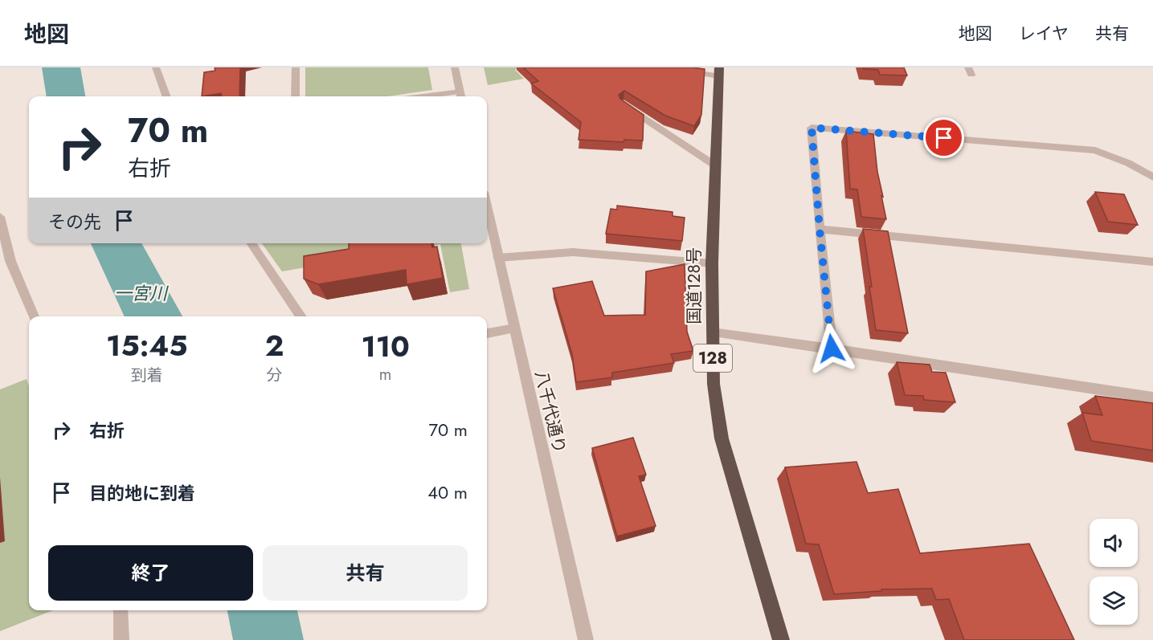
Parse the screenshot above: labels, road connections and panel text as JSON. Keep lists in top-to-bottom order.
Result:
{
  "streets": {
    "highway": ["国道128号", "128"],
    "street": ["八千代通り"]
  },
  "water": ["一宮川"],
  "page": {
    "header": "地図",
    "nav": ["地図", "レイヤ", "共有"],
    "turn": ["70 m", "右折"],
    "then": "その先",
    "eta": [
      "15:45",
      "到着",
      "2",
      "分",
      "110",
      "m"
    ],
    "list": [
      {
        "name": "右折",
        "value": "70 m"
      },
      {
        "name": "目的地に到着",
        "value": "40 m"
      }
    ],
    "buttons": ["終了", "共有"]
  }
}
